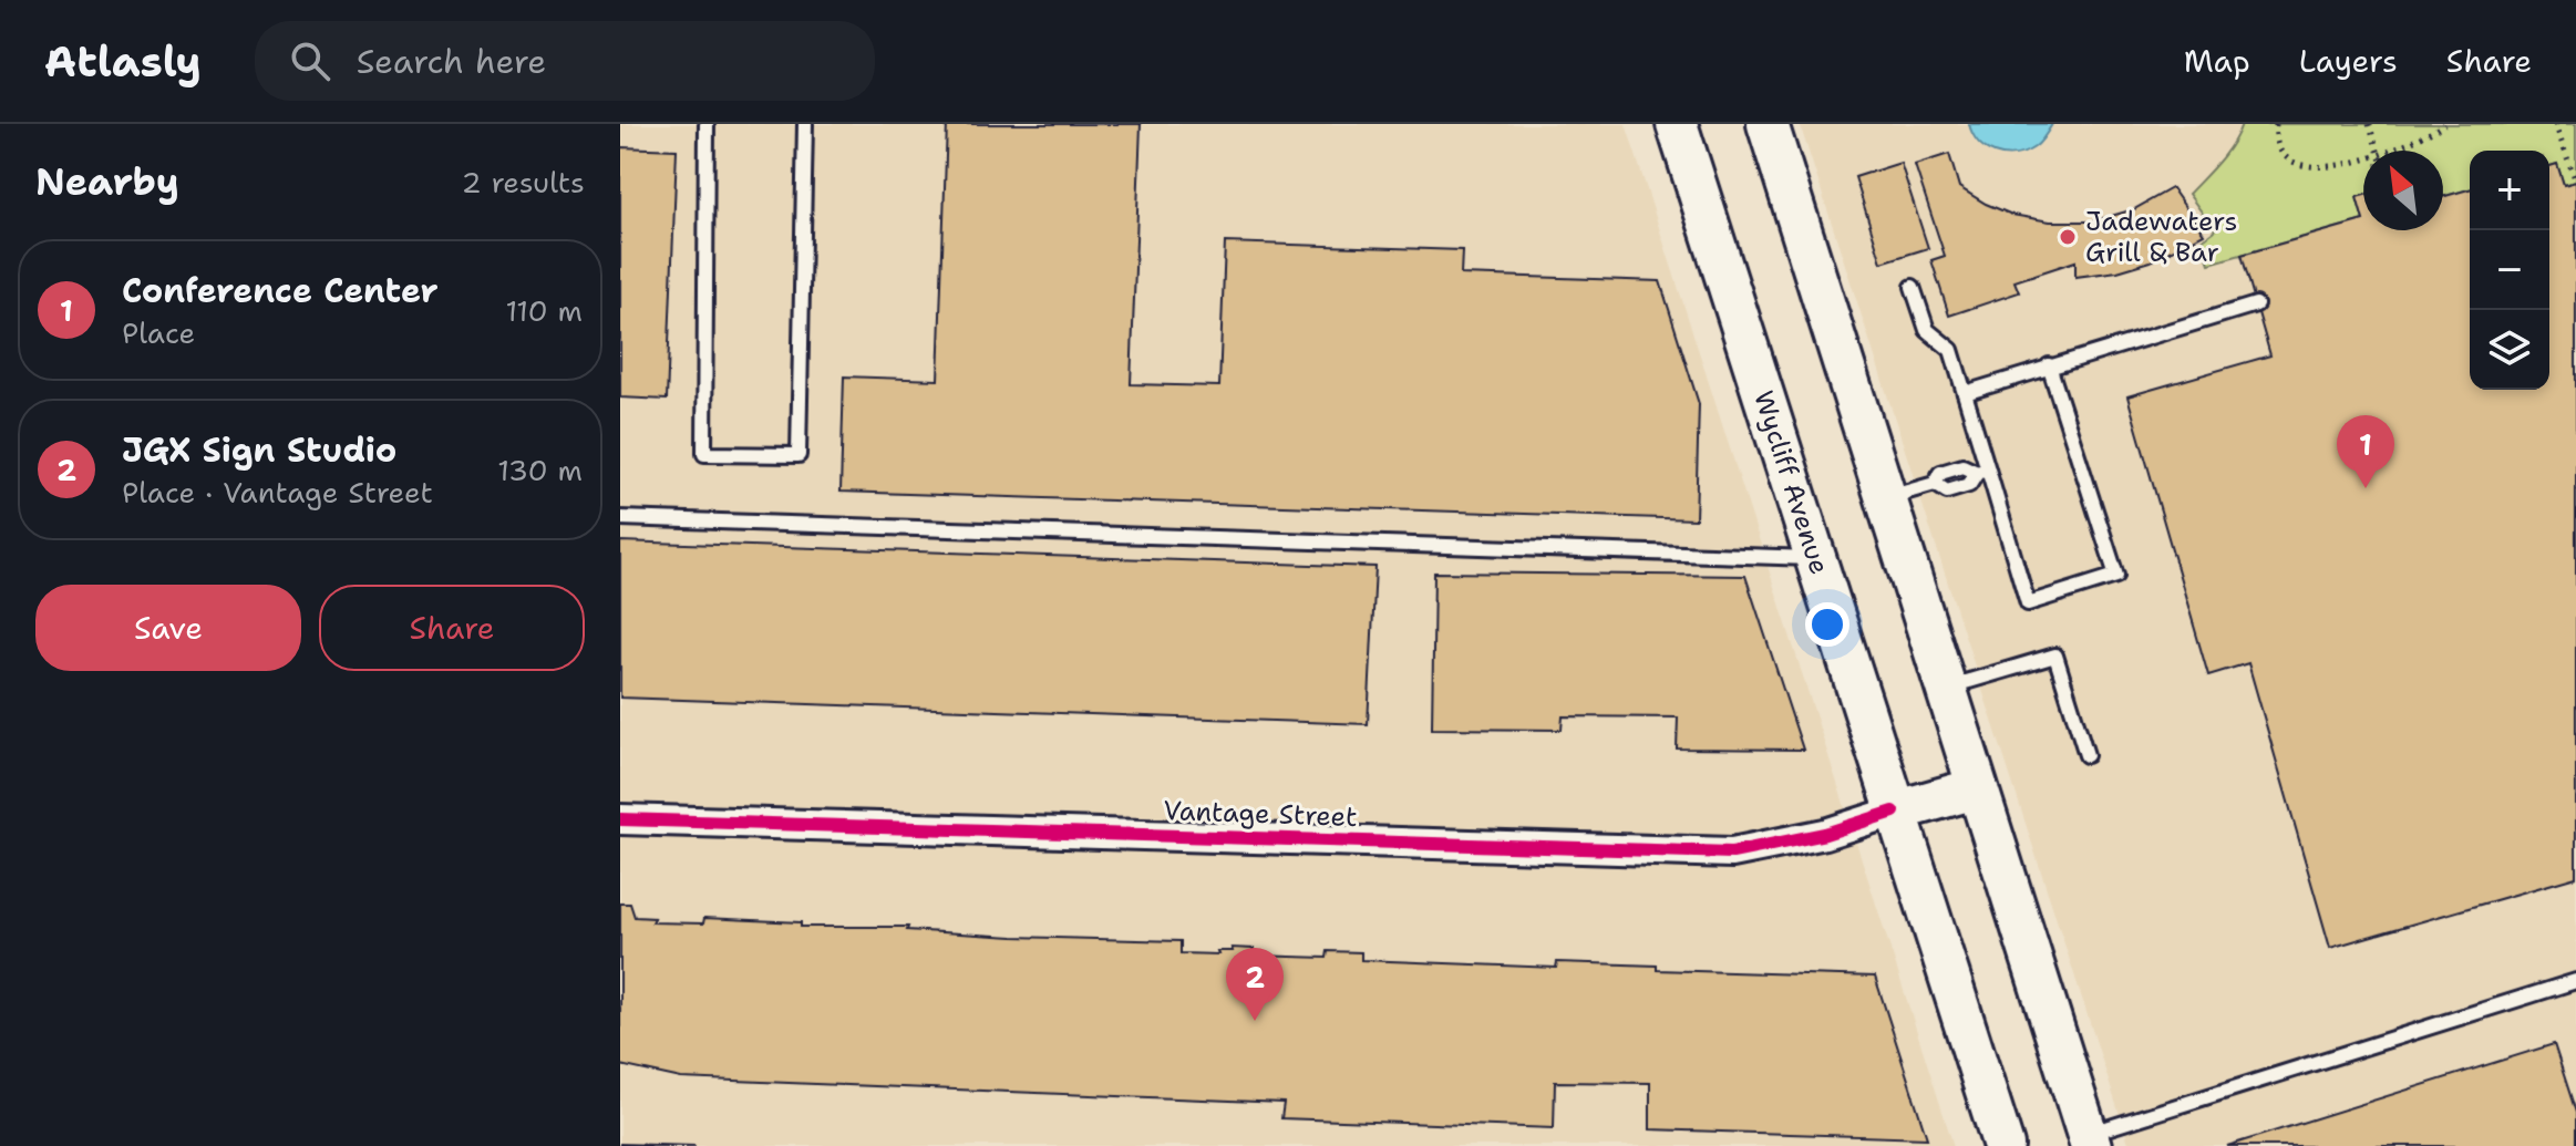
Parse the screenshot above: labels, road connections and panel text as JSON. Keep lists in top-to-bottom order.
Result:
{
  "streets": {
    "main road": ["Wycliff Avenue"],
    "street": ["Vantage Street"]
  },
  "crossings": [
    ["Wycliff Avenue", "Vantage Street"]
  ],
  "places": ["Jadewaters Grill & Bar"],
  "north": "top left",
  "page": {
    "header": "Atlasly",
    "search": "Search here",
    "nav": ["Map", "Layers", "Share"],
    "heading": ["Nearby", "2 results"],
    "map_buttons": ["+", "−"],
    "list": [
      {
        "mark": "1",
        "name": "Conference Center",
        "note": "Place",
        "value": "110 m"
      },
      {
        "mark": "2",
        "name": "JGX Sign Studio",
        "note": "Place · Vantage Street",
        "value": "130 m"
      }
    ],
    "pins": ["1", "2"],
    "buttons": ["Save", "Share"]
  }
}
